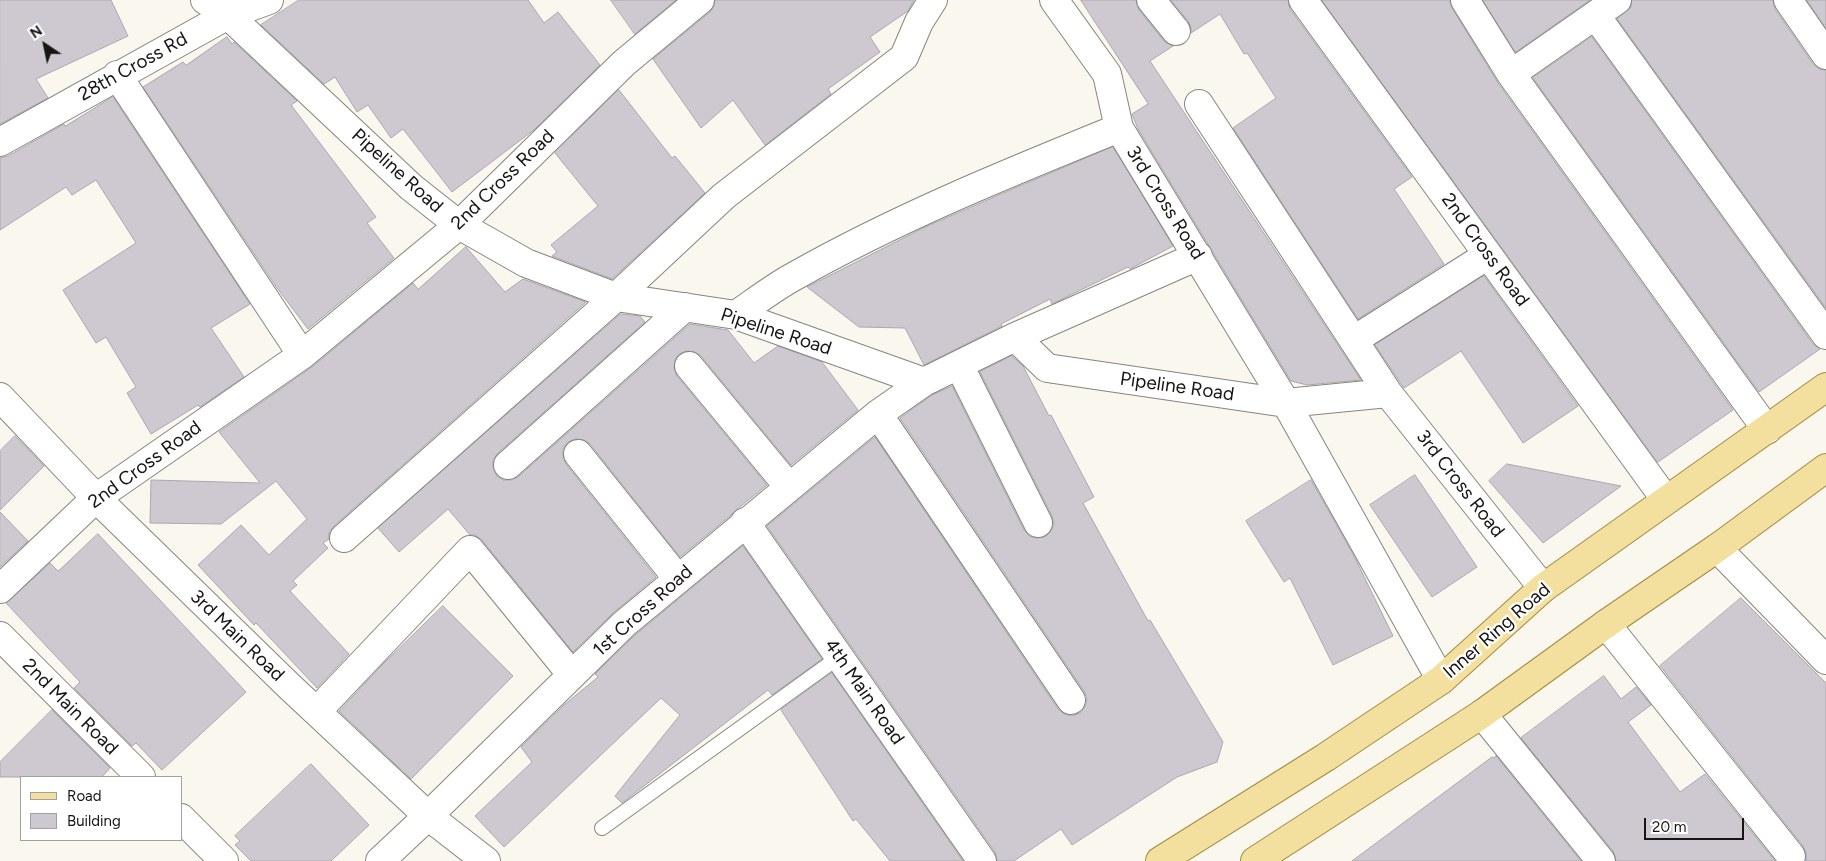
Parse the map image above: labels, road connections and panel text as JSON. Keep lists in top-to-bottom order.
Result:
{
  "streets": {
    "main road": ["Inner Ring Road"],
    "street": [
      "28th Cross Rd",
      "Pipeline Road",
      "2nd Cross Road",
      "3rd Cross Road",
      "1st Cross Road",
      "3rd Main Road",
      "4th Main Road",
      "2nd Main Road"
    ]
  },
  "crossings": [
    ["28th Cross Rd", "Pipeline Road"],
    ["Pipeline Road", "2nd Cross Road"],
    ["Pipeline Road", "3rd Cross Road"],
    ["Pipeline Road", "1st Cross Road"],
    ["2nd Cross Road", "Inner Ring Road"],
    ["2nd Cross Road", "3rd Main Road"],
    ["3rd Cross Road", "Inner Ring Road"],
    ["1st Cross Road", "3rd Main Road"],
    ["1st Cross Road", "4th Main Road"]
  ],
  "legend": ["Road", "Building"],
  "scale_bar": "20 m",
  "north": "top left"
}
